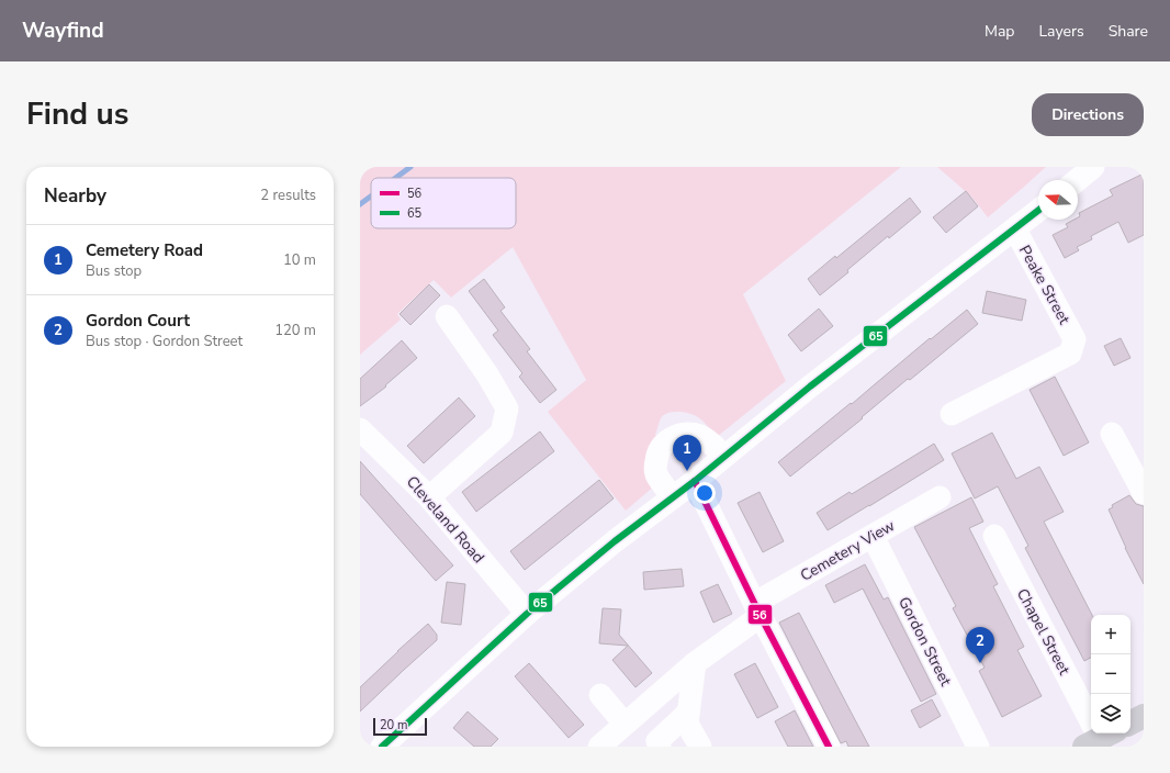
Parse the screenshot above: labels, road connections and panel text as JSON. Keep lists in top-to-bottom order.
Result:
{
  "streets": {
    "street": [
      "Peake Street",
      "Cleveland Road",
      "Cemetery View",
      "Chapel Street",
      "Gordon Street"
    ]
  },
  "crossings": [
    ["Cemetery View", "Gordon Street"]
  ],
  "lines": ["transit line 65", "transit line 56"],
  "legend": ["56", "65"],
  "scale_bar": "20 m",
  "north": "left",
  "page": {
    "header": "Wayfind",
    "nav": ["Map", "Layers", "Share"],
    "title": "Find us",
    "buttons": "Directions",
    "heading": ["Nearby", "2 results"],
    "list": [
      {
        "mark": "1",
        "name": "Cemetery Road",
        "note": "Bus stop",
        "value": "10 m"
      },
      {
        "mark": "2",
        "name": "Gordon Court",
        "note": "Bus stop · Gordon Street",
        "value": "120 m"
      }
    ],
    "pins": ["1", "2"],
    "map_buttons": ["+", "−"],
    "scale": "20 m"
  }
}
